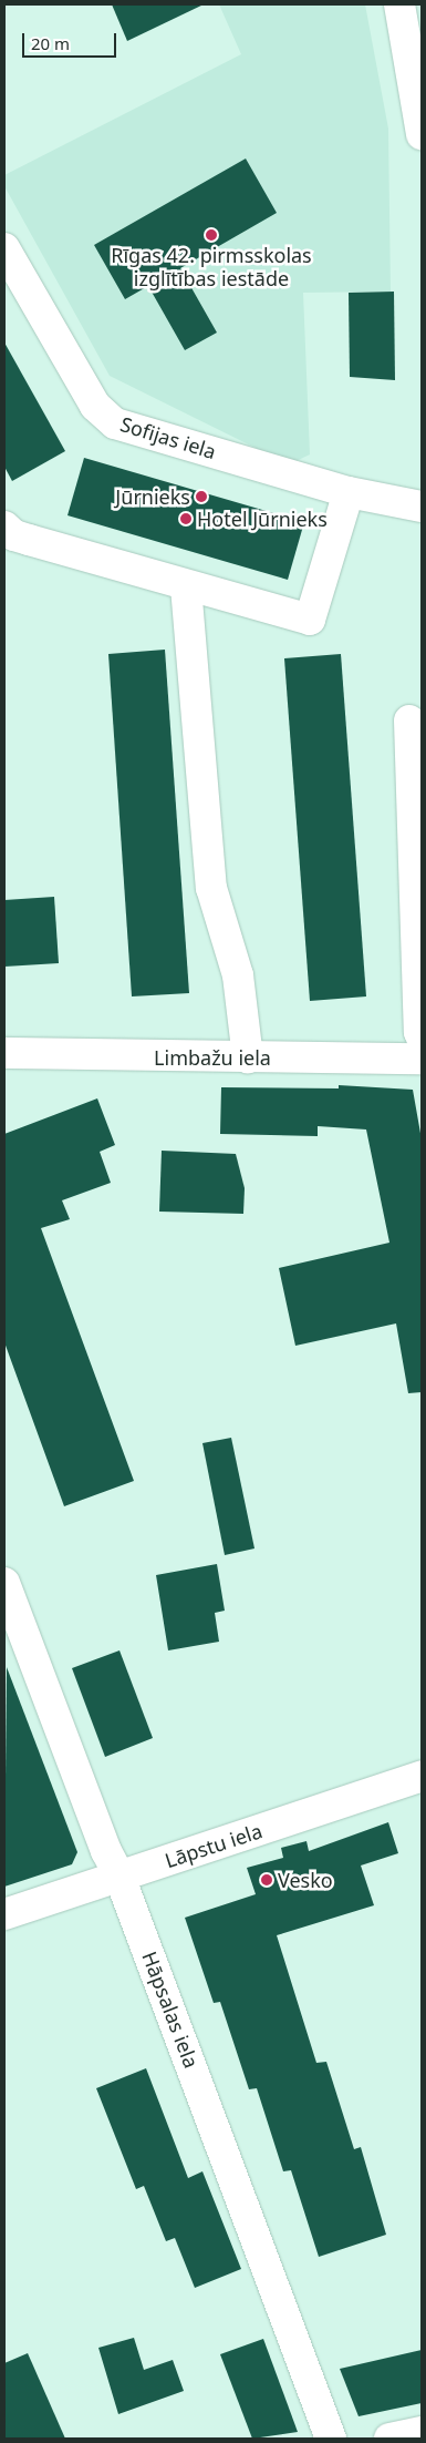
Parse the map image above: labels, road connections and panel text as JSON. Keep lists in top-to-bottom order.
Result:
{
  "streets": {
    "street": [
      "Sofijas iela",
      "Limbažu iela",
      "Lāpstu iela",
      "Hāpsalas iela"
    ]
  },
  "crossings": [
    ["Lāpstu iela", "Hāpsalas iela"]
  ],
  "places": [
    "Rīgas 42. pirmsskolas izglītības iestāde",
    "Jūrnieks",
    "Hotel Jūrnieks",
    "Vesko"
  ],
  "scale_bar": "20 m"
}
